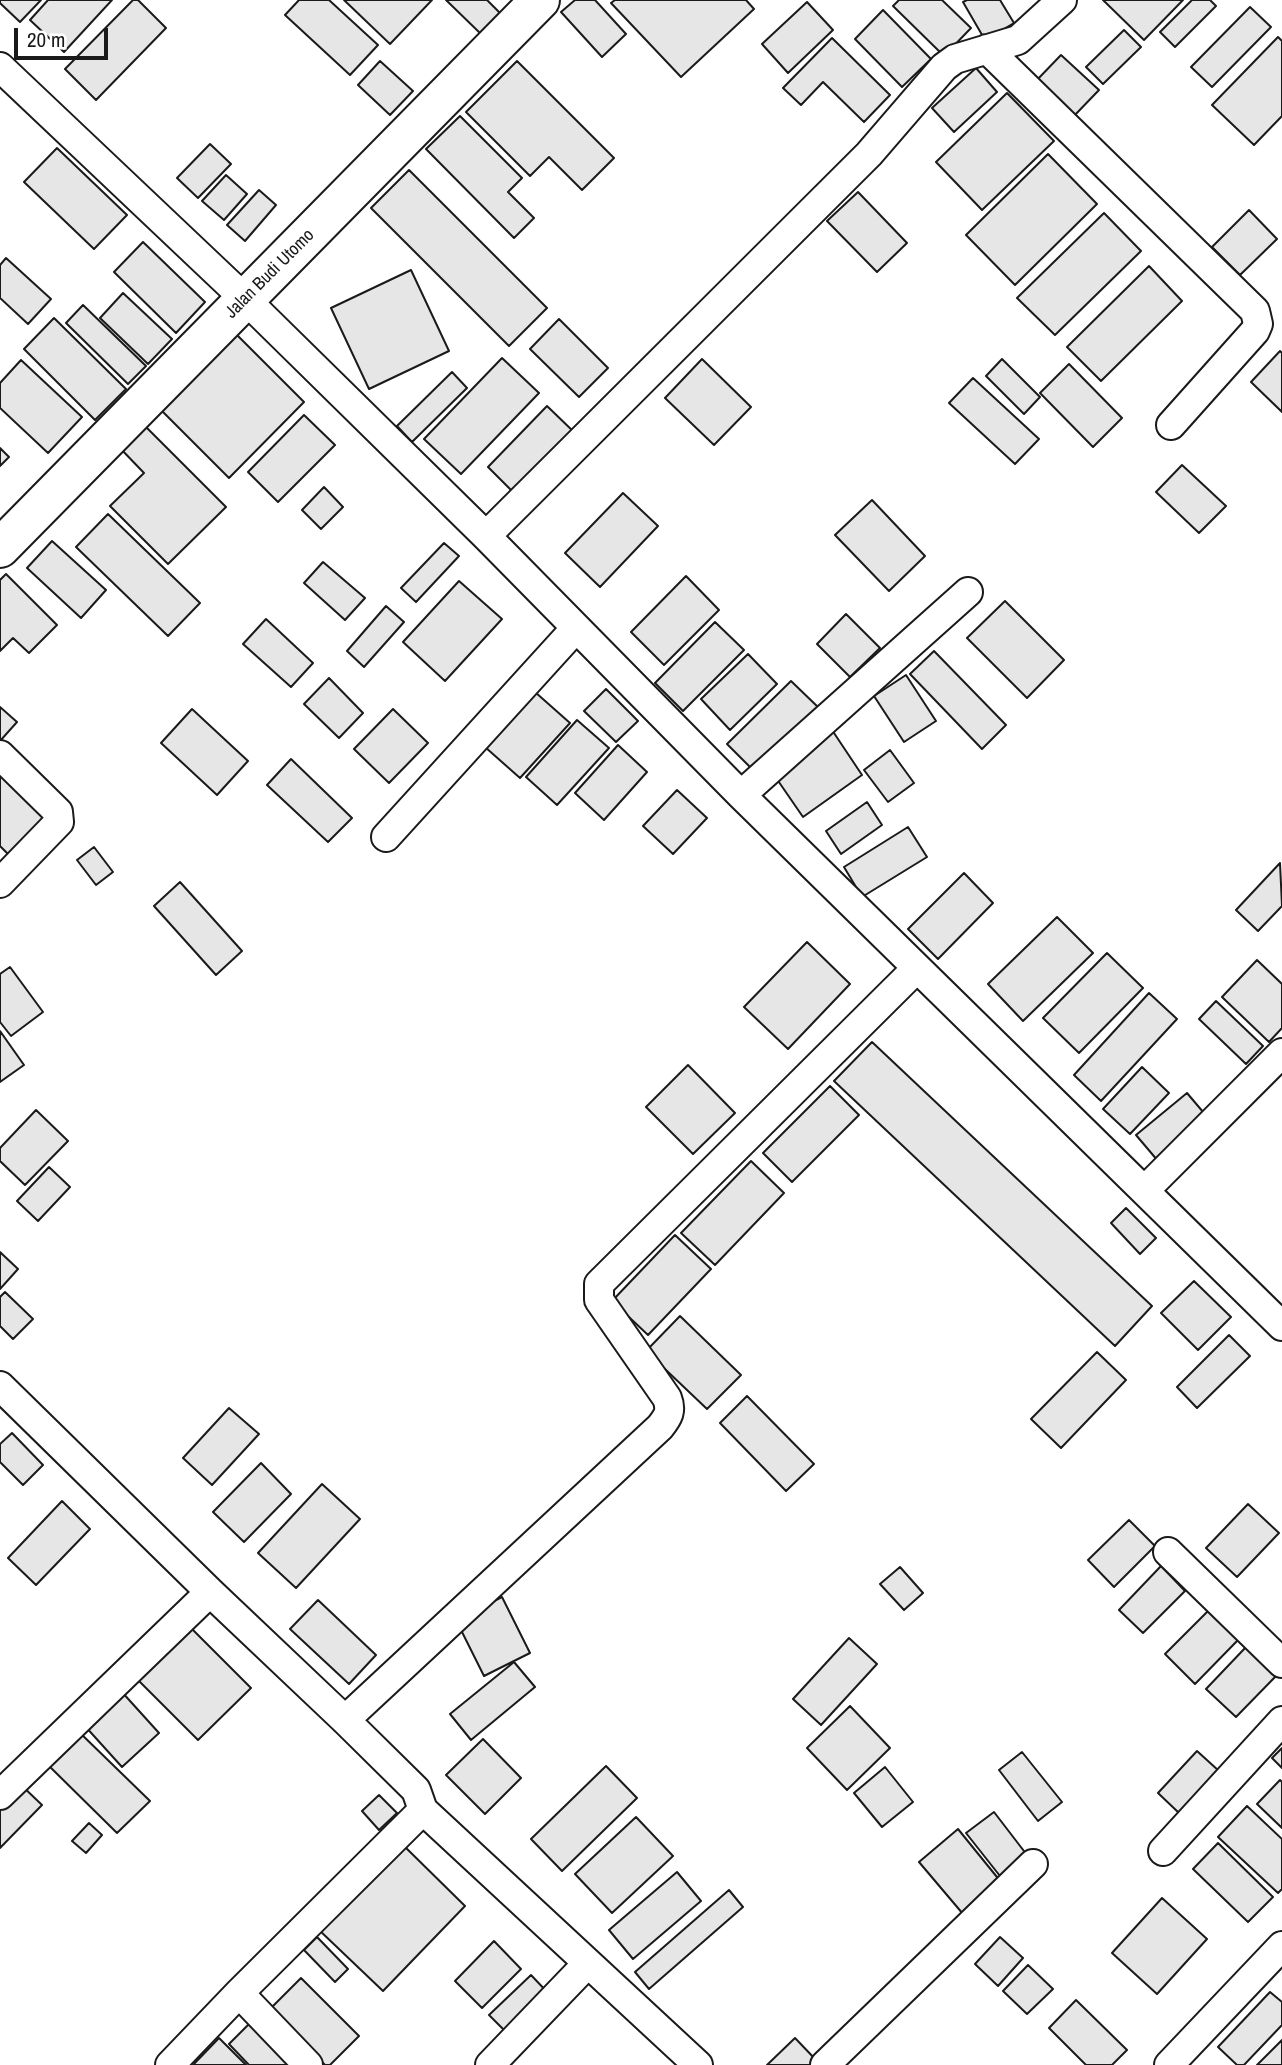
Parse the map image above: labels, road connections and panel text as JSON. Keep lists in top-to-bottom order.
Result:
{
  "streets": {
    "street": ["Jalan Budi Utomo"]
  },
  "scale_bar": "20 m"
}
